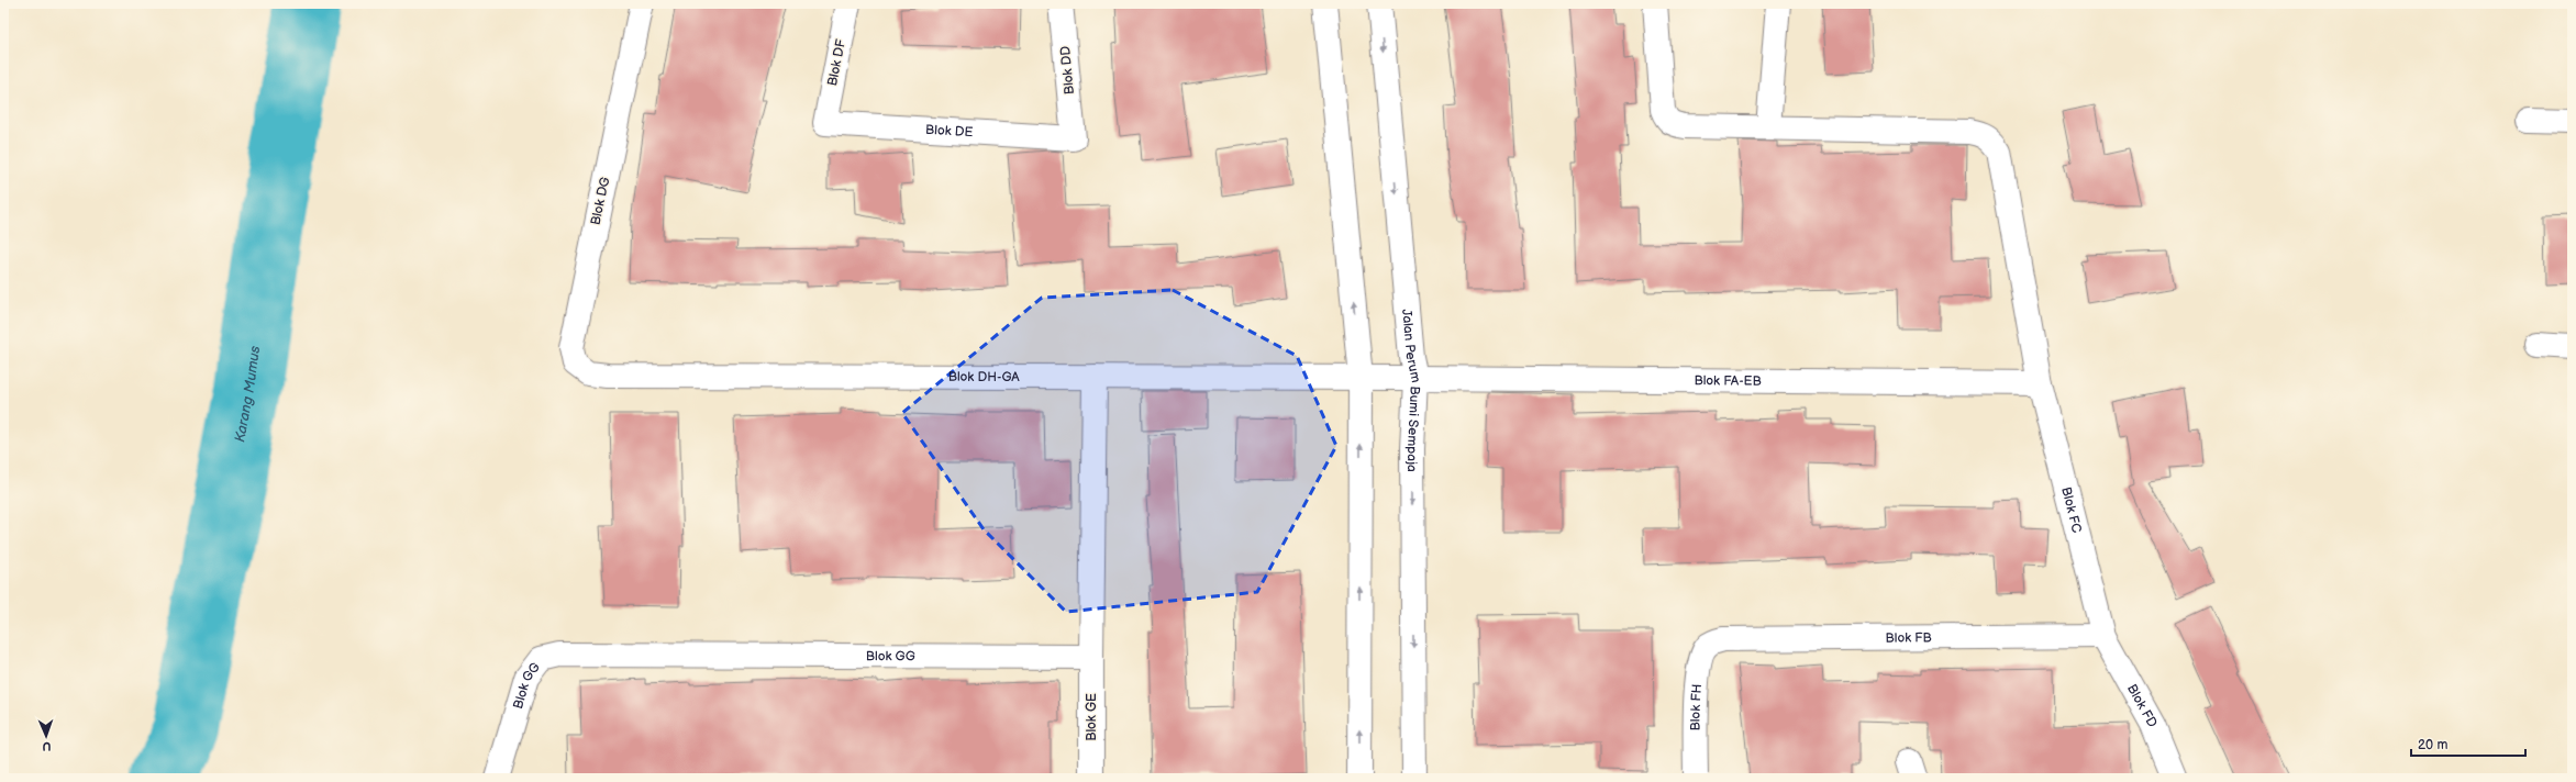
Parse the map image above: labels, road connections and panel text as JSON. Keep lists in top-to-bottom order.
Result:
{
  "streets": {
    "street": [
      "Blok DF",
      "Blok DD",
      "Blok DE",
      "Blok DG",
      "Blok DH-GA",
      "Blok FA-EB",
      "Jalan Perum Bumi Sempaja",
      "Blok FC",
      "Blok FB",
      "Blok GG",
      "Blok FD",
      "Blok FH",
      "Blok GE"
    ]
  },
  "crossings": [
    ["Blok DF", "Blok DE"],
    ["Blok DD", "Blok DE"],
    ["Blok DG", "Blok DH-GA"],
    ["Blok DH-GA", "Blok FA-EB"],
    ["Blok FA-EB", "Jalan Perum Bumi Sempaja"],
    ["Blok FA-EB", "Blok FC"],
    ["Blok FC", "Blok FB"],
    ["Blok FC", "Blok FD"],
    ["Blok FB", "Blok FD"],
    ["Blok FB", "Blok FH"],
    ["Blok GG", "Blok GE"]
  ],
  "water": ["Karang Mumus"],
  "scale_bar": "20 m",
  "north": "bottom"
}
